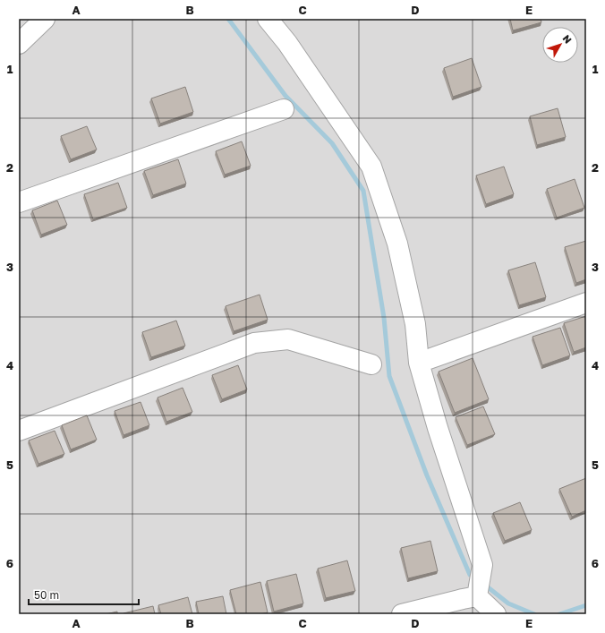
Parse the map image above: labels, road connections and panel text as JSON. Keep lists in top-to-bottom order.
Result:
{
  "scale_bar": "50 m",
  "north": "top right",
  "grid": {
    "columns": [
      "A",
      "B",
      "C",
      "D",
      "E"
    ],
    "rows": [
      "1",
      "2",
      "3",
      "4",
      "5",
      "6"
    ]
  }
}
